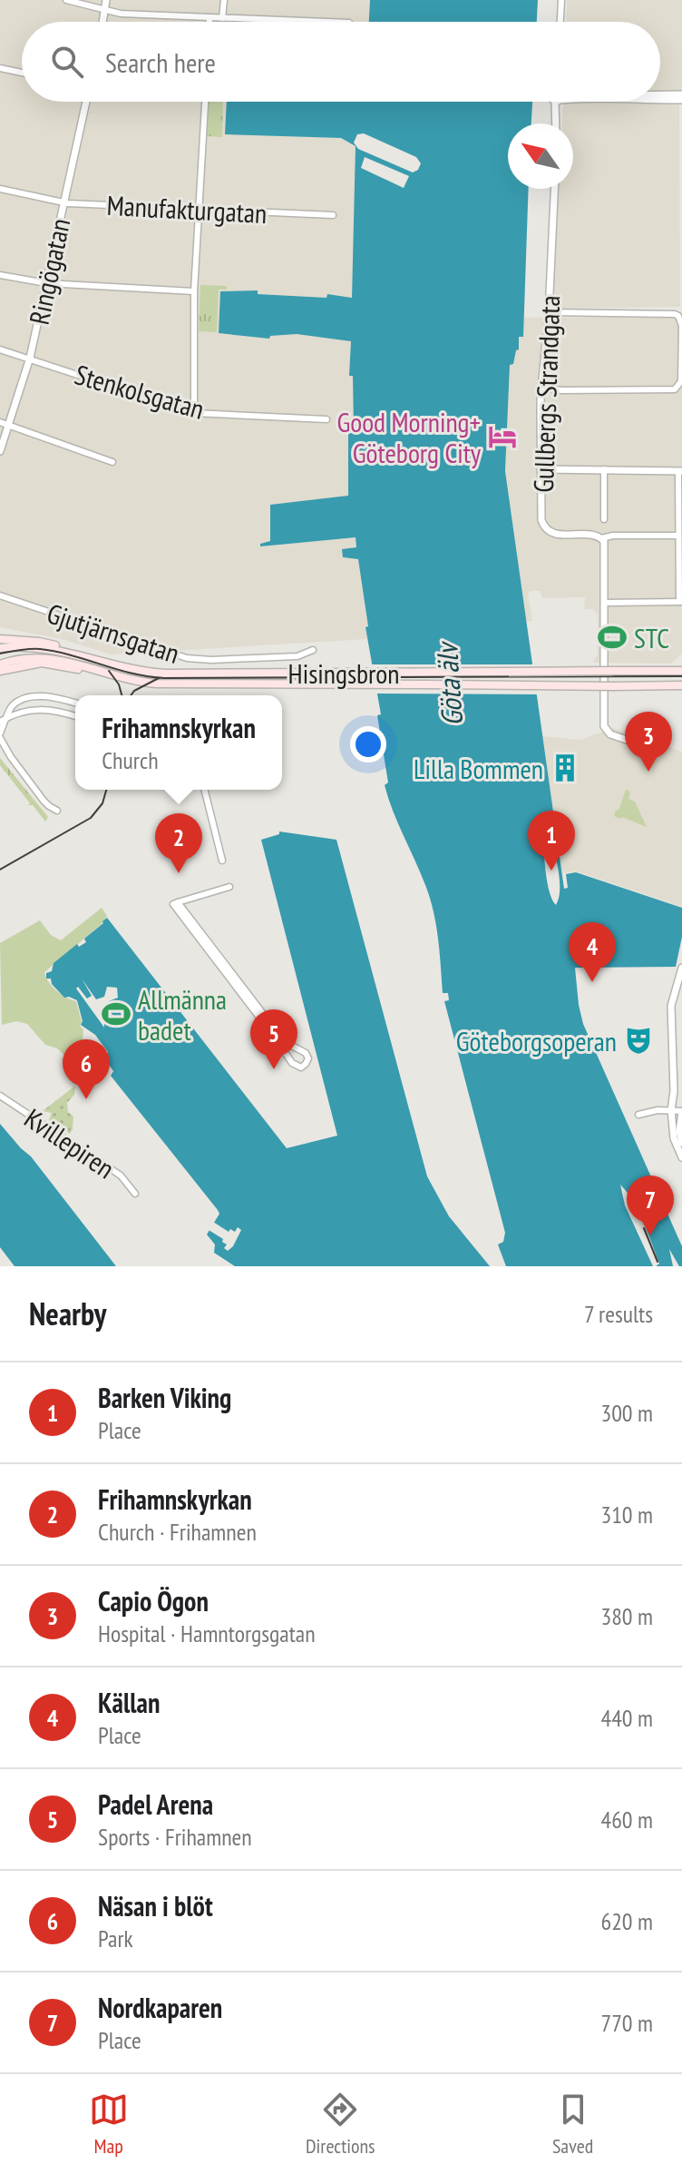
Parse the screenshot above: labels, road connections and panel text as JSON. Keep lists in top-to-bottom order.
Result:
{
  "streets": {
    "main road": ["Hisingsbron"],
    "street": [
      "Manufakturgatan",
      "Ringögatan",
      "Stenkolsgatan",
      "Gullbergs Strandgata",
      "Gjutjärnsgatan",
      "Kvillepiren"
    ]
  },
  "crossings": [
    ["Manufakturgatan", "Ringögatan"],
    ["Ringögatan", "Stenkolsgatan"]
  ],
  "water": ["Göta älv"],
  "places": {
    "hotel": ["Good Morning+ Göteborg City"],
    "sports": ["STC", "Allmänna badet"],
    "building": ["Lilla Bommen"],
    "theatre": ["Göteborgsoperan"]
  },
  "north": "top left",
  "page": {
    "search": "Search here",
    "popup": ["Frihamnskyrkan", "Church"],
    "pins": [
      "3",
      "1",
      "2",
      "4",
      "5",
      "6",
      "7"
    ],
    "heading": ["Nearby", "7 results"],
    "list": [
      {
        "mark": "1",
        "name": "Barken Viking",
        "note": "Place",
        "value": "300 m"
      },
      {
        "mark": "2",
        "name": "Frihamnskyrkan",
        "note": "Church · Frihamnen",
        "value": "310 m"
      },
      {
        "mark": "3",
        "name": "Capio Ögon",
        "note": "Hospital · Hamntorgsgatan",
        "value": "380 m"
      },
      {
        "mark": "4",
        "name": "Källan",
        "note": "Place",
        "value": "440 m"
      },
      {
        "mark": "5",
        "name": "Padel Arena",
        "note": "Sports · Frihamnen",
        "value": "460 m"
      },
      {
        "mark": "6",
        "name": "Näsan i blöt",
        "note": "Park",
        "value": "620 m"
      },
      {
        "mark": "7",
        "name": "Nordkaparen",
        "note": "Place",
        "value": "770 m"
      }
    ],
    "nav": ["Map", "Directions", "Saved"]
  }
}
